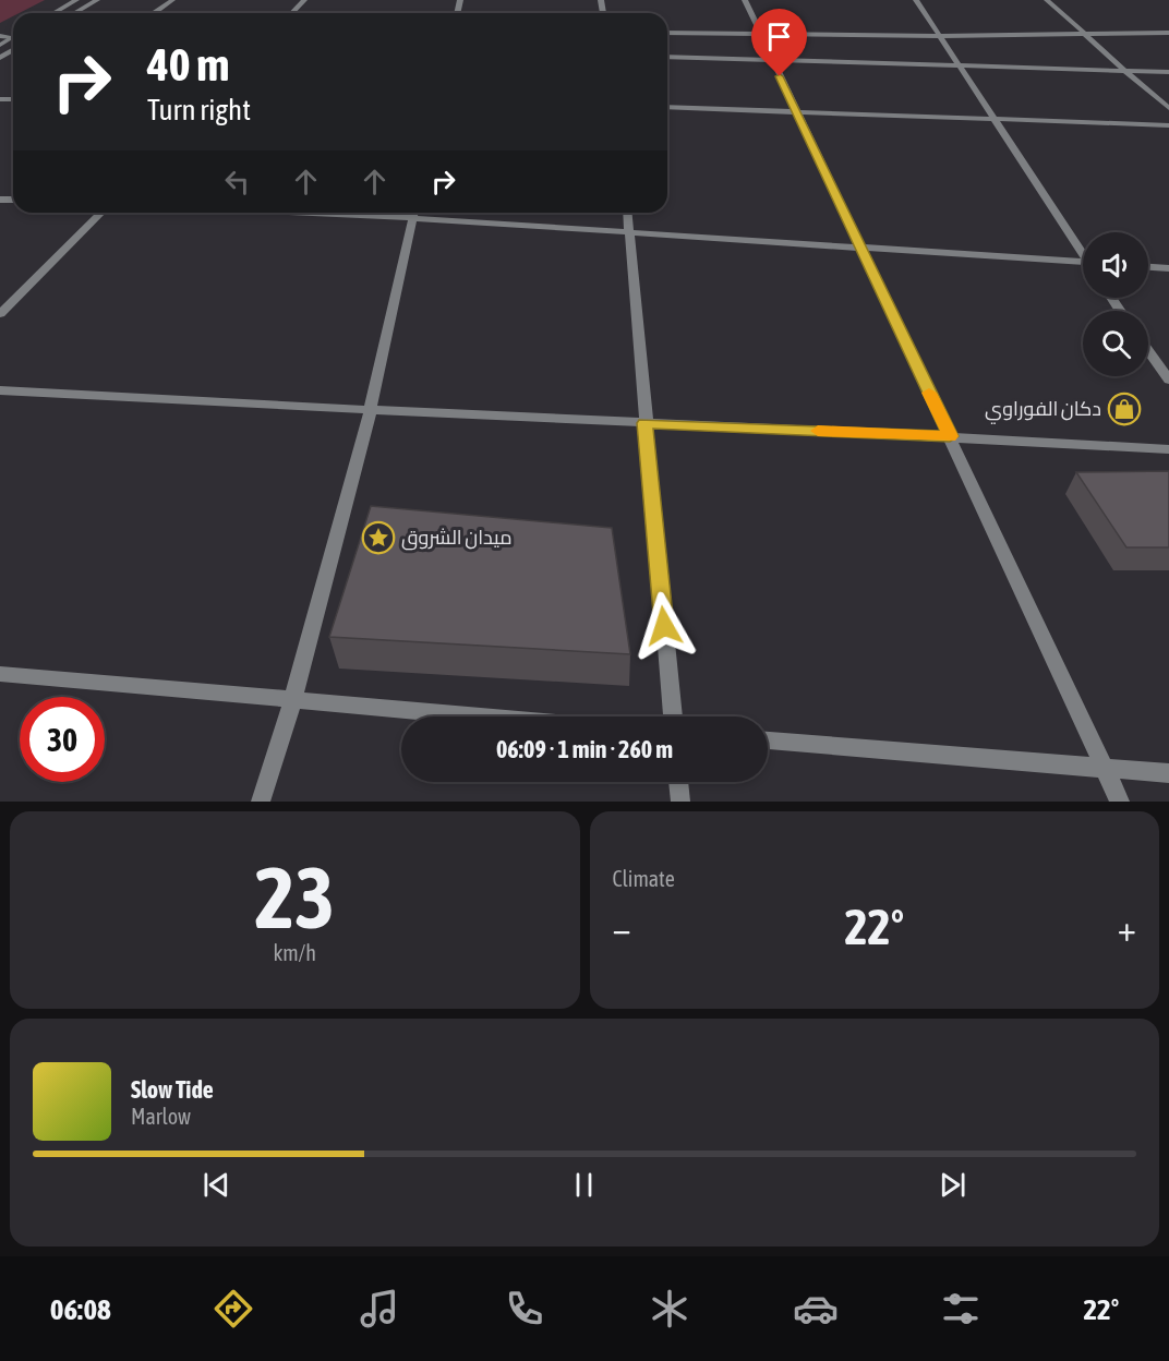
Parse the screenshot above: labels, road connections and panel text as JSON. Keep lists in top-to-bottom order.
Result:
{
  "places": {
    "shop": ["دكان الفوراوي"],
    "place": ["ميدان الشروق"]
  },
  "page": {
    "turn": ["40 m", "Turn right"],
    "limit": "30",
    "trip": "06:09 · 1 min · 260 m",
    "tile": [
      ["23", "km/h"],
      "Climate"
    ],
    "heat": ["−", "22°", "+"],
    "song": ["Slow Tide", "Marlow"],
    "tabs": ["06:08", "22°"]
  }
}
